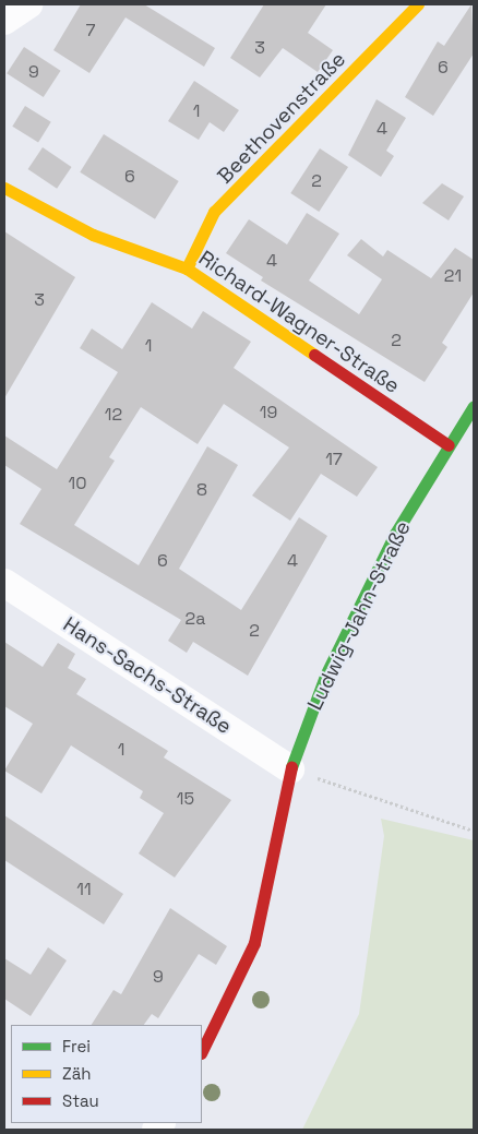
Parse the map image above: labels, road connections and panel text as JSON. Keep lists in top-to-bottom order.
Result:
{
  "streets": {
    "street": [
      "Beethovenstraße",
      "Richard-Wagner-Straße",
      "Ludwig-Jahn-Straße",
      "Hans-Sachs-Straße"
    ]
  },
  "crossings": [
    ["Beethovenstraße", "Richard-Wagner-Straße"],
    ["Richard-Wagner-Straße", "Ludwig-Jahn-Straße"],
    ["Ludwig-Jahn-Straße", "Hans-Sachs-Straße"]
  ],
  "house_numbers": [
    "7",
    "3",
    "6",
    "9",
    "1",
    "4",
    "6",
    "2",
    "4",
    "21",
    "3",
    "2",
    "1",
    "19",
    "12",
    "17",
    "10",
    "8",
    "6",
    "4",
    "2a",
    "2",
    "1",
    "15",
    "11",
    "9"
  ],
  "legend": ["Frei", "Zäh", "Stau"]
}
